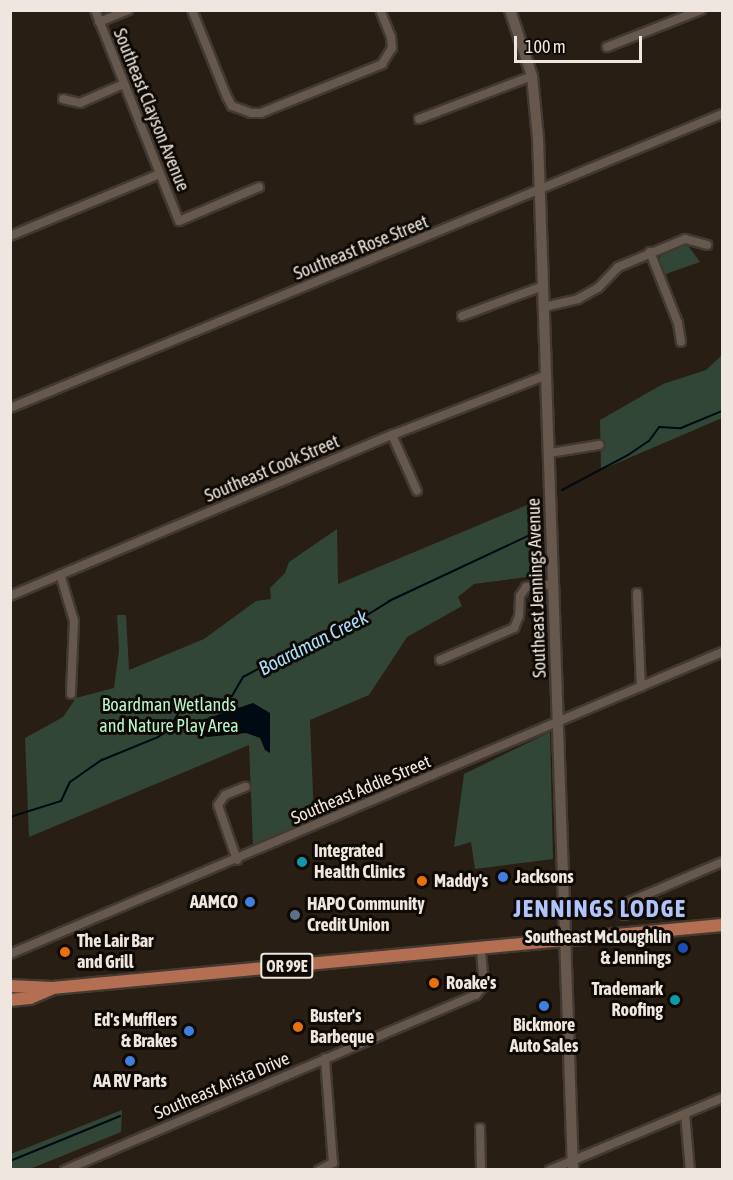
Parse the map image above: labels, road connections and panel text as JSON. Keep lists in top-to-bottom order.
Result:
{
  "streets": {
    "main road": ["Southeast Jennings Avenue", "OR 99E"],
    "street": [
      "Southeast Clayson Avenue",
      "Southeast Rose Street",
      "Southeast Cook Street",
      "Southeast Addie Street",
      "Southeast Arista Drive"
    ]
  },
  "crossings": [
    ["Southeast Rose Street", "Southeast Jennings Avenue"],
    ["Southeast Cook Street", "Southeast Jennings Avenue"],
    ["Southeast Jennings Avenue", "Southeast Addie Street"],
    ["Southeast Jennings Avenue", "OR 99E"],
    ["OR 99E", "Southeast Arista Drive"]
  ],
  "districts": ["JENNINGS LODGE"],
  "water": ["Boardman Creek"],
  "parks": ["Boardman Wetlands and Nature Play Area"],
  "places": [
    "Integrated Health Clinics",
    "Jacksons",
    "Maddy's",
    "AAMCO",
    "HAPO Community Credit Union",
    "Southeast McLoughlin & Jennings",
    "The Lair Bar and Grill",
    "Roake's",
    "Trademark Roofing",
    "Bickmore Auto Sales",
    "Buster's Barbeque",
    "Ed's Mufflers & Brakes",
    "AA RV Parts"
  ],
  "scale_bar": "100 m"
}
